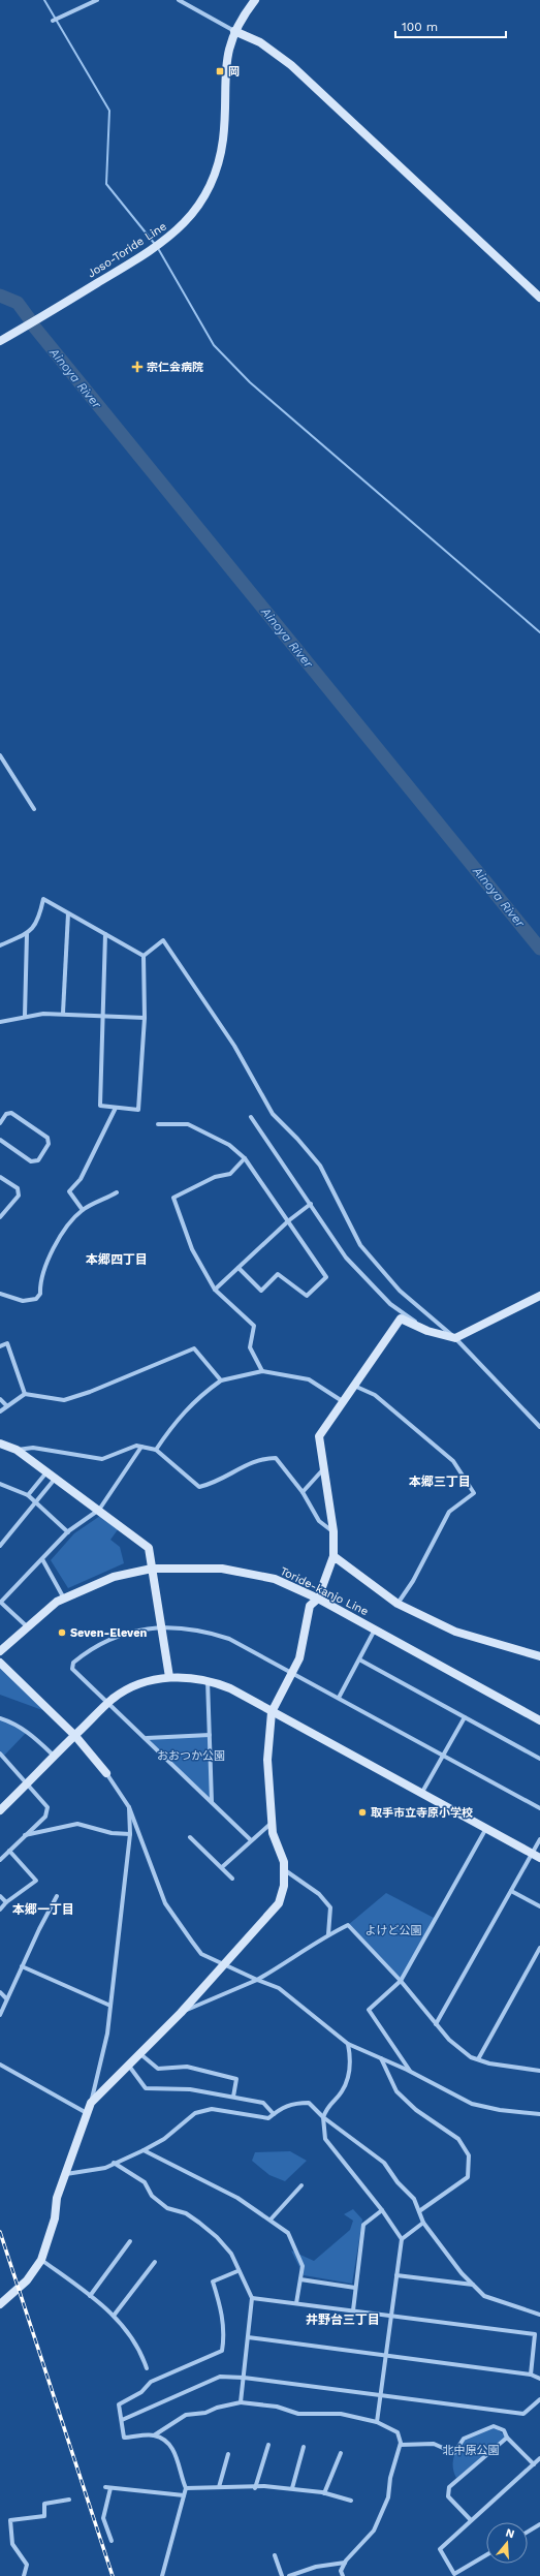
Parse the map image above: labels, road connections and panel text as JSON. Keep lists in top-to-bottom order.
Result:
{
  "streets": {
    "street": ["Joso-Toride Line", "Toride-kanjo Line"]
  },
  "districts": [
    "本郷四丁目",
    "本郷三丁目",
    "本郷一丁目",
    "井野台三丁目"
  ],
  "water": ["Ainoya River"],
  "parks": ["おおつか公園", "よけど公園", "北中原公園"],
  "places": {
    "transit": ["岡"],
    "health": ["宗仁会病院"],
    "other": ["Seven-Eleven", "取手市立寺原小学校"]
  },
  "scale_bar": "100 m",
  "north": "top"
}
